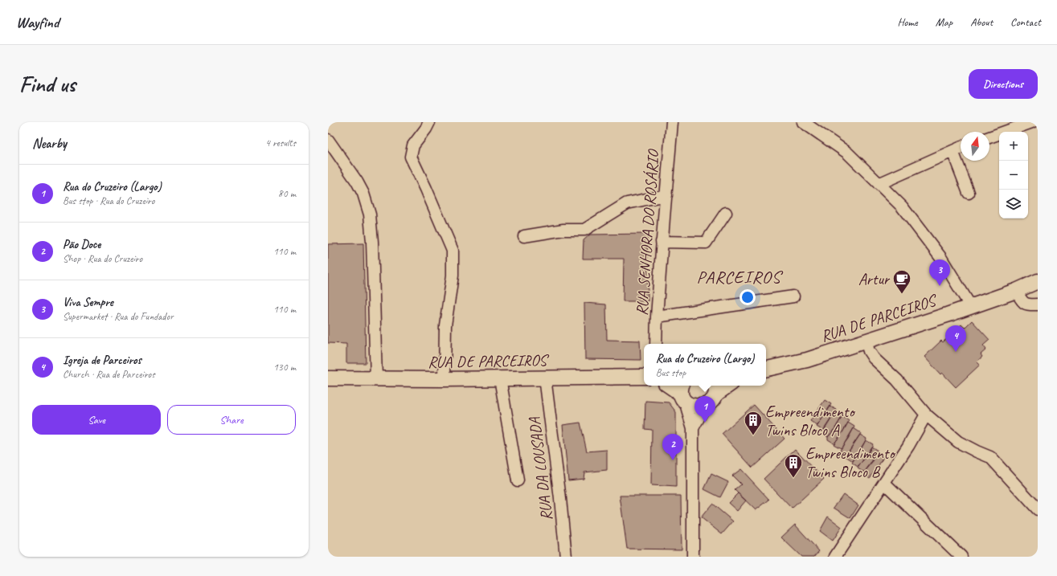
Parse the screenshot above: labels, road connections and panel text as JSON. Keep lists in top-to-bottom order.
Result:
{
  "streets": {
    "main road": ["RUA DE PARCEIROS"],
    "street": ["RUA SENHORA DO ROSÁRIO", "RUA DA LOUSADA"]
  },
  "crossings": [
    ["RUA DE PARCEIROS", "RUA DA LOUSADA"]
  ],
  "districts": ["PARCEIROS"],
  "places": {
    "cafe": ["Artur"],
    "building": ["Empreendimento Twins Bloco A", "Empreendimento Twins Bloco B"]
  },
  "north": "top",
  "page": {
    "header": "Wayfind",
    "nav": [
      "Home",
      "Map",
      "About",
      "Contact"
    ],
    "buttons": [
      "Directions",
      ["Save", "Share"]
    ],
    "title": "Find us",
    "heading": ["Nearby", "4 results"],
    "map_buttons": ["+", "−"],
    "list": [
      {
        "mark": "1",
        "name": "Rua do Cruzeiro (Largo)",
        "note": "Bus stop · Rua do Cruzeiro",
        "value": "80 m"
      },
      {
        "mark": "2",
        "name": "Pão Doce",
        "note": "Shop · Rua do Cruzeiro",
        "value": "110 m"
      },
      {
        "mark": "3",
        "name": "Viva Sempre",
        "note": "Supermarket · Rua do Fundador",
        "value": "110 m"
      },
      {
        "mark": "4",
        "name": "Igreja de Parceiros",
        "note": "Church · Rua de Parceiros",
        "value": "130 m"
      }
    ],
    "pins": [
      "3",
      "4",
      "1",
      "2"
    ],
    "popup": ["Rua do Cruzeiro (Largo)", "Bus stop"]
  }
}
